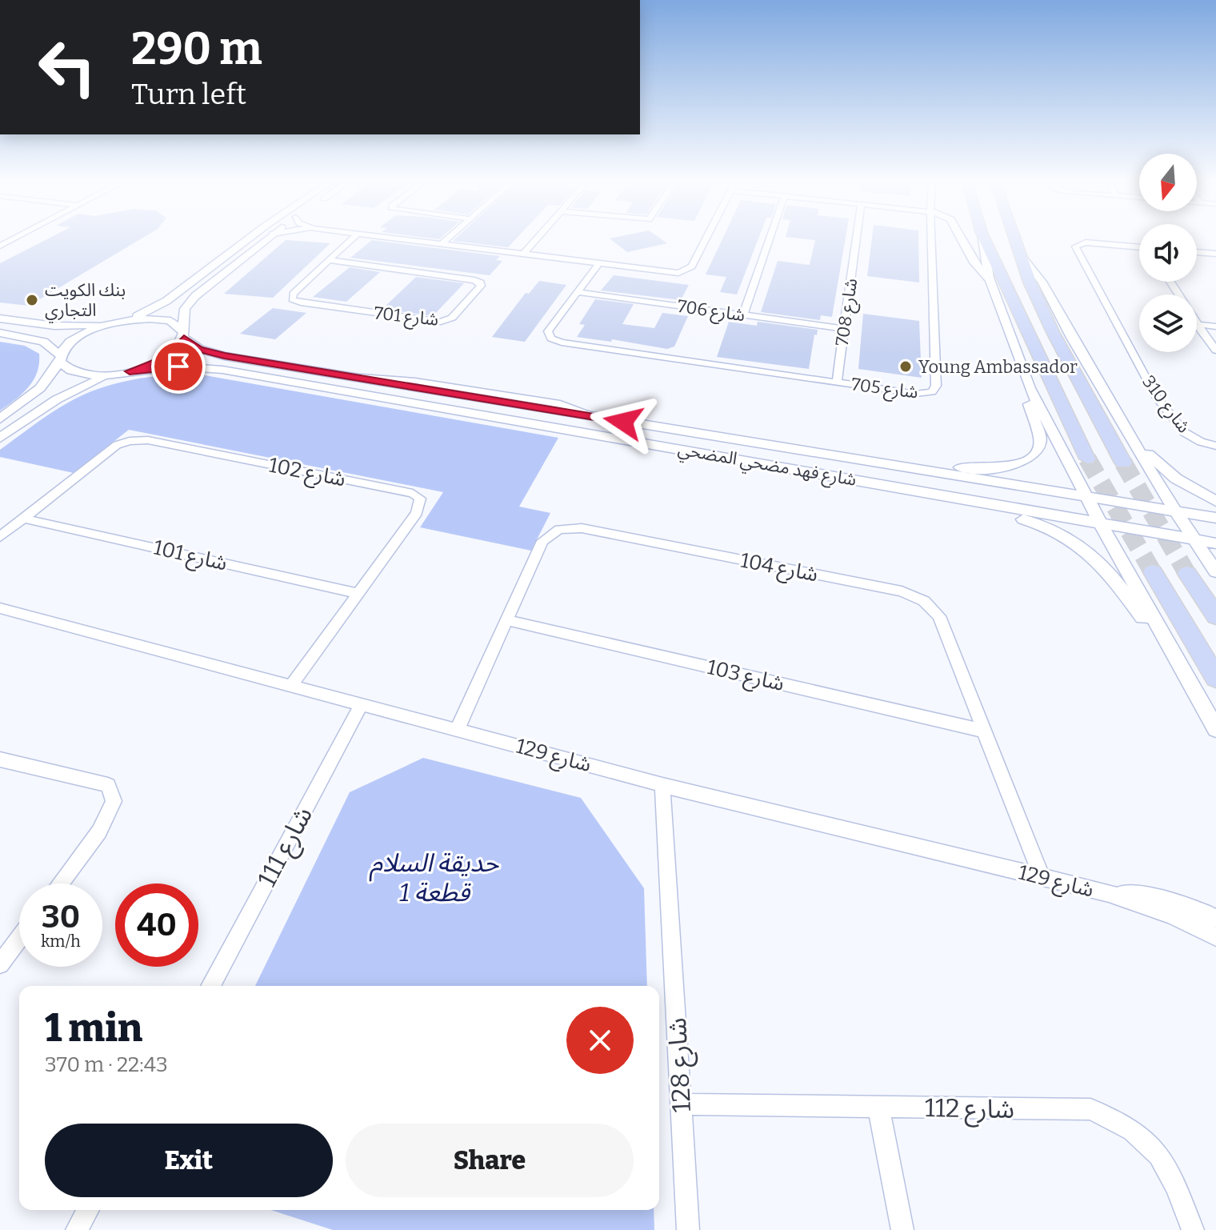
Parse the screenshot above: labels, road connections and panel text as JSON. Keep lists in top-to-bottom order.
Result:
{
  "streets": {
    "street": [
      "شارع 706",
      "شارع 708",
      "شارع 701",
      "شارع 705",
      "شارع 310",
      "شارع فهد مضحي المضحي",
      "شارع 102",
      "شارع 101",
      "شارع 104",
      "شارع 103",
      "شارع 129",
      "شارع 111",
      "شارع 128",
      "شارع 112"
    ]
  },
  "crossings": [
    ["شارع 706", "شارع 708"],
    ["شارع 706", "شارع 705"],
    ["شارع 708", "شارع 705"],
    ["شارع 102", "شارع 101"],
    ["شارع 102", "شارع 129"],
    ["شارع 104", "شارع 103"],
    ["شارع 104", "شارع 129"],
    ["شارع 129", "شارع 111"],
    ["شارع 129", "شارع 128"],
    ["شارع 128", "شارع 112"]
  ],
  "parks": ["حديقة السلام قطعة 1"],
  "places": ["بنك الكويت التجاري", "Young Ambassador"],
  "north": "bottom",
  "page": {
    "turn": ["290 m", "Turn left"],
    "speed": "30 km/h",
    "limit": "40",
    "heading": ["1 min", "370 m · 22:43"],
    "buttons": ["Exit", "Share"]
  }
}
